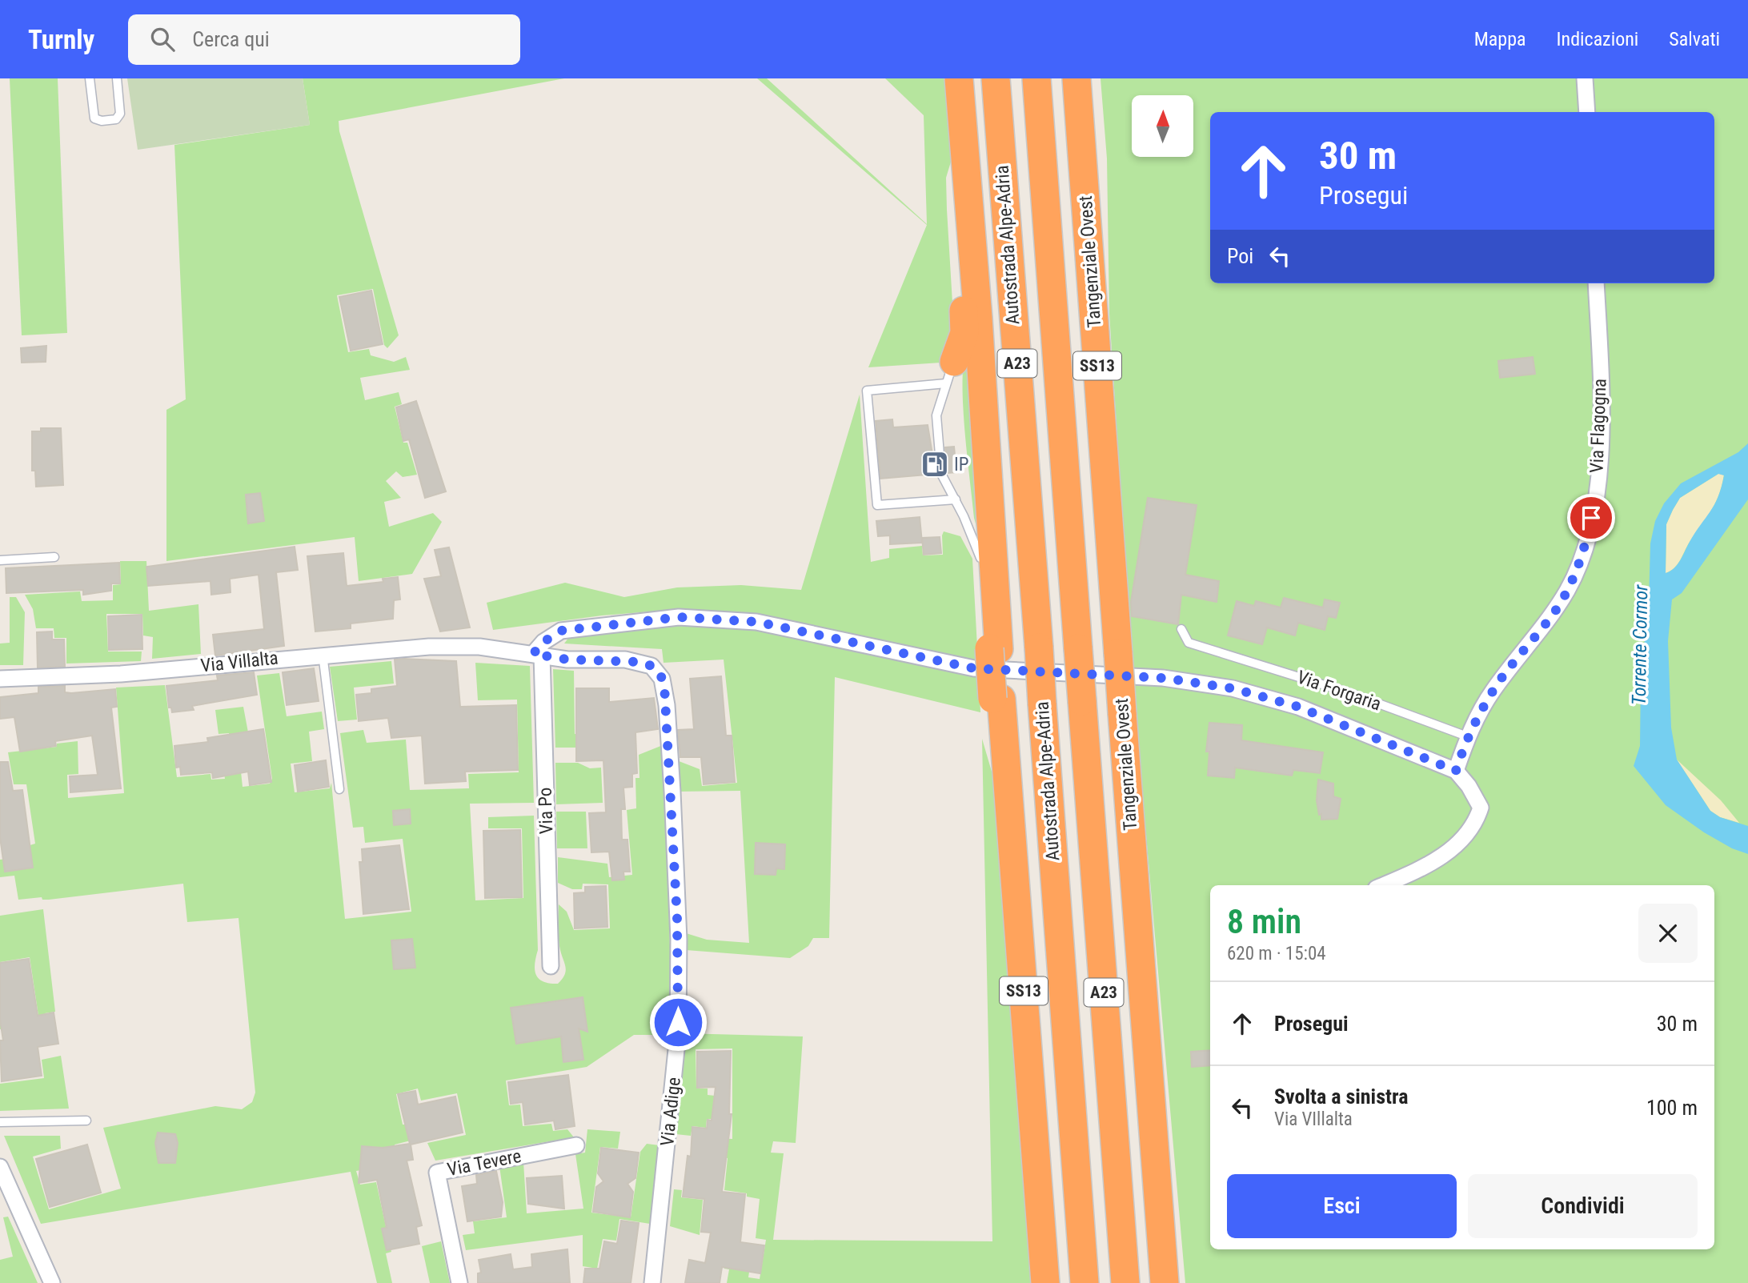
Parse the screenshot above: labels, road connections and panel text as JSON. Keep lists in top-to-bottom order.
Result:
{
  "streets": {
    "highway": [
      "Autostrada Alpe-Adria",
      "Tangenziale Ovest",
      "A23",
      "SS13"
    ],
    "street": [
      "Via Flagogna",
      "Via Villalta",
      "Via Forgaria",
      "Via Po",
      "Via Adige",
      "Via Tevere"
    ]
  },
  "crossings": [
    ["Via Flagogna", "Via Forgaria"],
    ["Via Villalta", "Via Forgaria"],
    ["Via Villalta", "Via Po"],
    ["Via Villalta", "Via Adige"],
    ["Via Forgaria", "Via Po"],
    ["Via Forgaria", "Via Adige"],
    ["Via Po", "Via Adige"]
  ],
  "water": ["Torrente Cormor"],
  "places": {
    "fuel station": ["IP"]
  },
  "north": "top",
  "page": {
    "header": "Turnly",
    "search": "Cerca qui",
    "nav": ["Mappa", "Indicazioni", "Salvati"],
    "turn": ["30 m", "Prosegui"],
    "then": "Poi",
    "heading": ["8 min", "620 m · 15:04"],
    "list": [
      {
        "name": "Prosegui",
        "value": "30 m"
      },
      {
        "name": "Svolta a sinistra",
        "note": "Via VIllalta",
        "value": "100 m"
      }
    ],
    "buttons": ["Esci", "Condividi"]
  }
}
